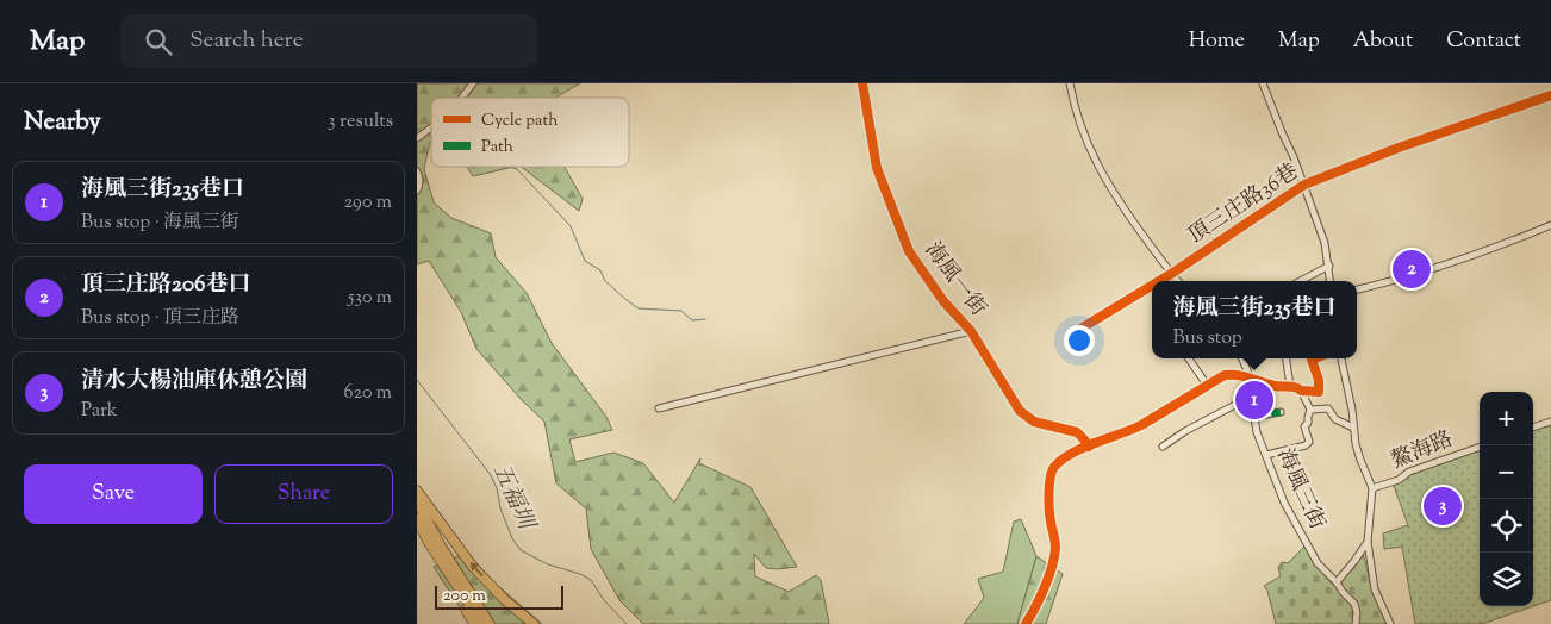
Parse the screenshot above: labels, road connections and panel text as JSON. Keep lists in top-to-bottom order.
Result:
{
  "streets": {
    "street": [
      "頂三庄路36巷",
      "海風一街",
      "鰲海路",
      "海風三街"
    ]
  },
  "water": ["五福圳"],
  "legend": ["Cycle path", "Path"],
  "scale_bar": "200 m",
  "page": {
    "header": "Map",
    "search": "Search here",
    "nav": [
      "Home",
      "Map",
      "About",
      "Contact"
    ],
    "heading": ["Nearby", "3 results"],
    "list": [
      {
        "mark": "1",
        "name": "海風三街235巷口",
        "note": "Bus stop · 海風三街",
        "value": "290 m"
      },
      {
        "mark": "2",
        "name": "頂三庄路206巷口",
        "note": "Bus stop · 頂三庄路",
        "value": "530 m"
      },
      {
        "mark": "3",
        "name": "清水大楊油庫休憩公園",
        "note": "Park",
        "value": "620 m"
      }
    ],
    "pins": ["2", "1", "3"],
    "popup": ["海風三街235巷口", "Bus stop"],
    "map_buttons": ["+", "−"],
    "buttons": ["Save", "Share"],
    "scale": "200 m"
  }
}
